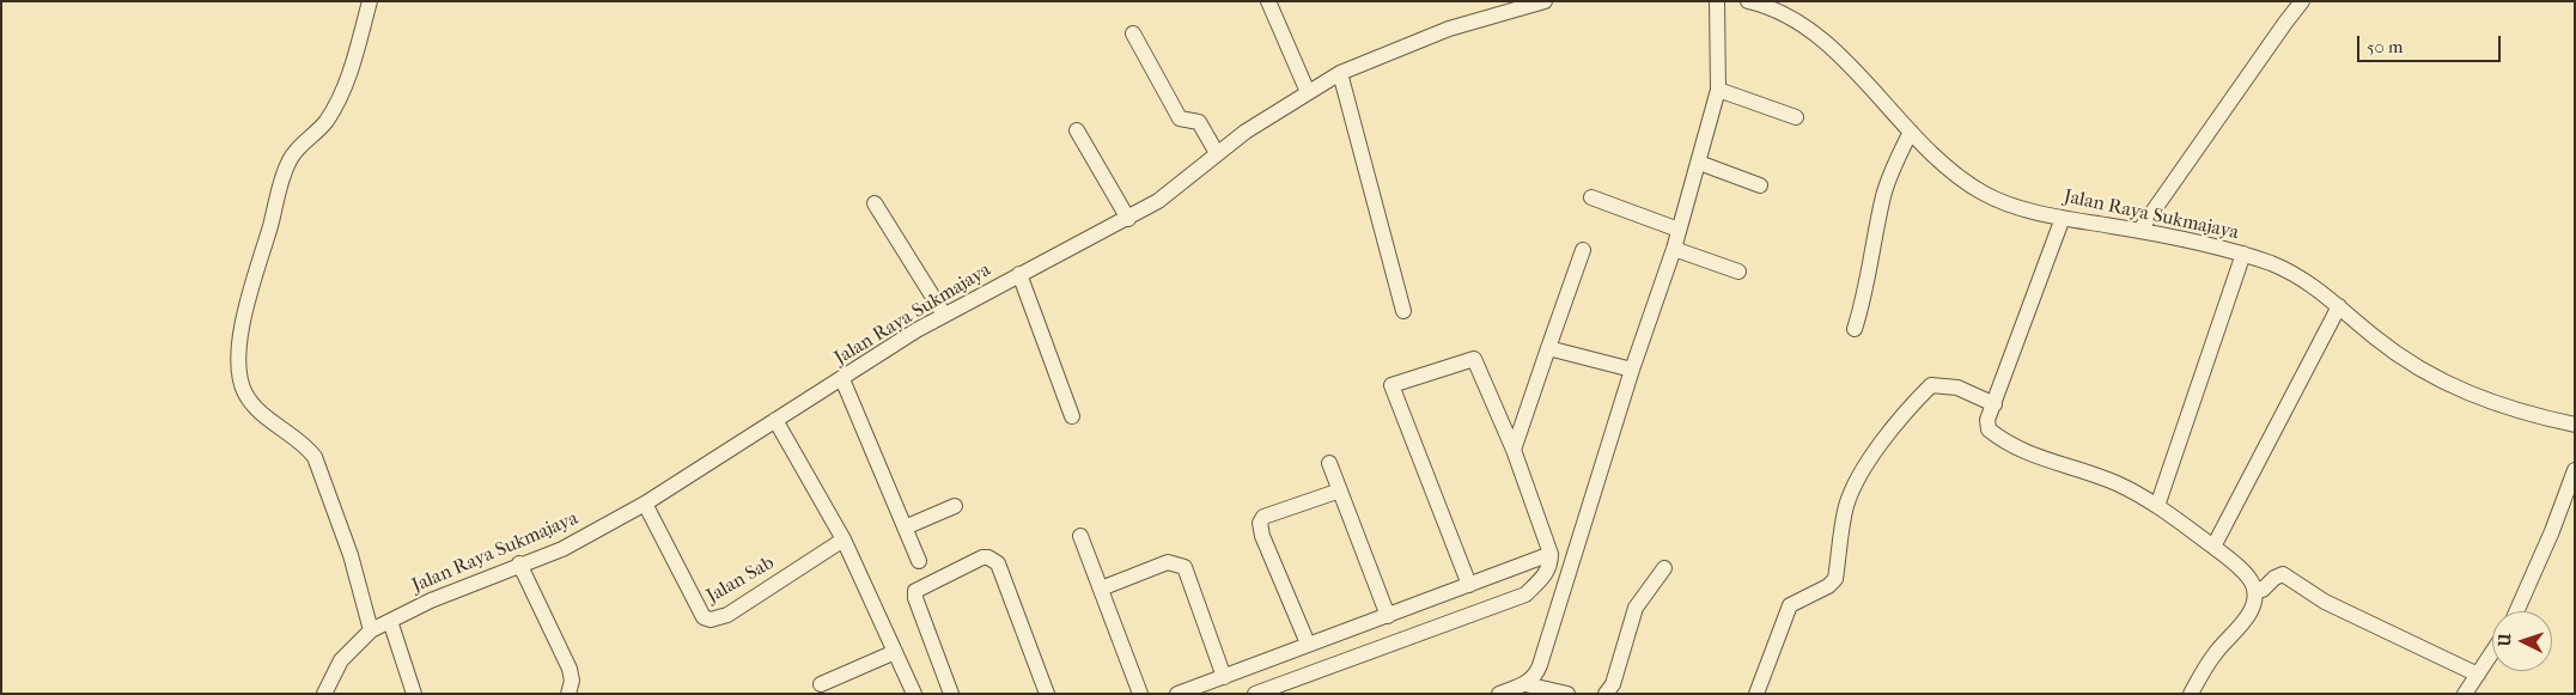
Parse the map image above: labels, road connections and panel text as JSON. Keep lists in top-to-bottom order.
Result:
{
  "streets": {
    "street": ["Jalan Raya Sukmajaya", "Jalan Sab"]
  },
  "crossings": [
    ["Jalan Raya Sukmajaya", "Jalan Sab"]
  ],
  "scale_bar": "50 m",
  "north": "left"
}
